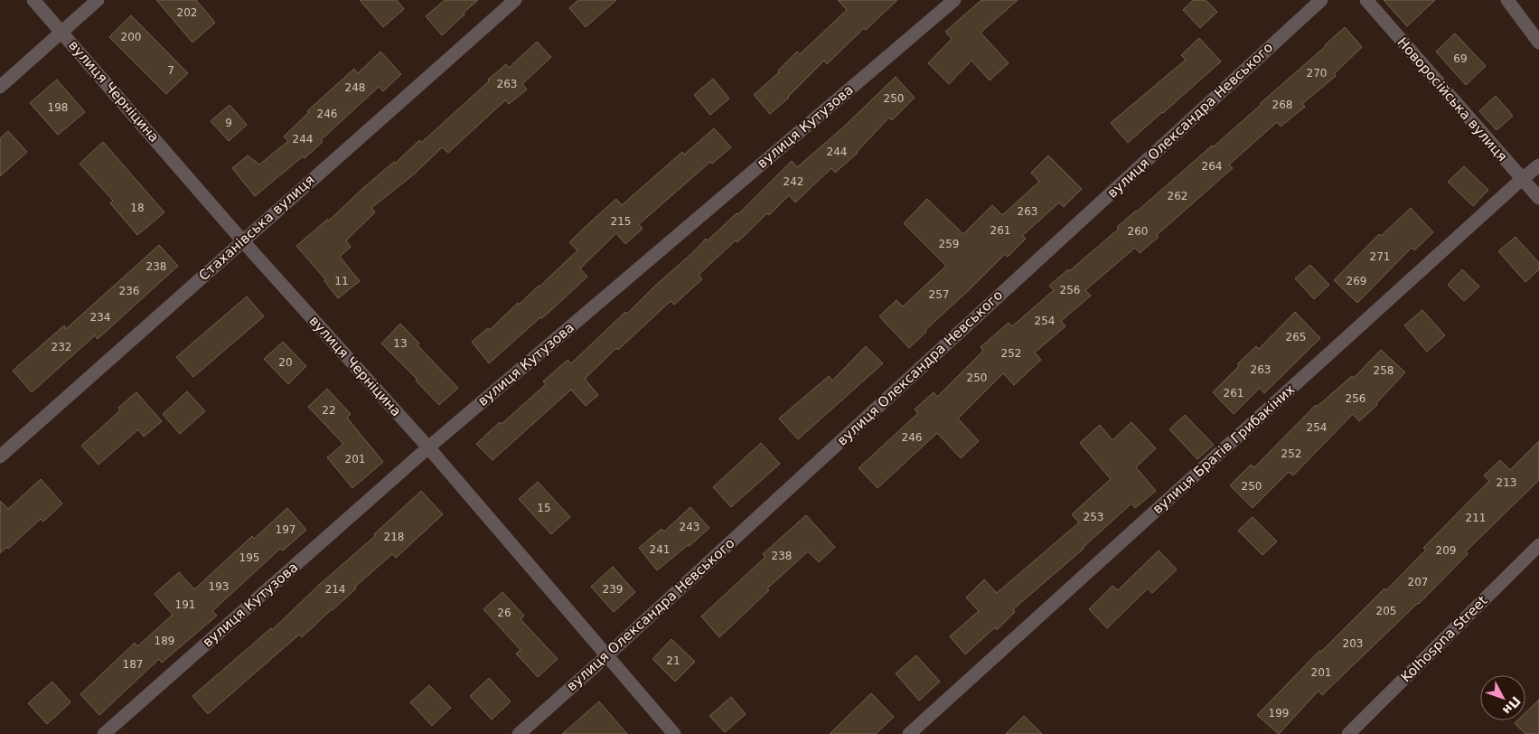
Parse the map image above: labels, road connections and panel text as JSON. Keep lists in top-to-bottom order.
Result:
{
  "streets": {
    "street": [
      "вулиця Черніцина",
      "Новоросійська вулиця",
      "вулиця Олександра Невського",
      "вулиця Кутузова",
      "Стаханівська вулиця",
      "вулиця Братів Грибакіних",
      "Kolhospna Street"
    ]
  },
  "crossings": [
    ["вулиця Черніцина", "вулиця Олександра Невського"],
    ["вулиця Черніцина", "вулиця Кутузова"],
    ["вулиця Черніцина", "Стаханівська вулиця"],
    ["Новоросійська вулиця", "вулиця Братів Грибакіних"]
  ],
  "house_numbers": [
    "202",
    "200",
    "69",
    "7",
    "270",
    "263",
    "248",
    "250",
    "268",
    "198",
    "246",
    "9",
    "244",
    "244",
    "264",
    "242",
    "262",
    "18",
    "263",
    "215",
    "261",
    "260",
    "259",
    "271",
    "238",
    "11",
    "269",
    "256",
    "236",
    "257",
    "234",
    "254",
    "265",
    "13",
    "232",
    "252",
    "20",
    "263",
    "258",
    "250",
    "261",
    "256",
    "22",
    "254",
    "246",
    "252",
    "201",
    "213",
    "250",
    "15",
    "253",
    "211",
    "243",
    "197",
    "218",
    "241",
    "209",
    "238",
    "195",
    "207",
    "193",
    "214",
    "239",
    "191",
    "205",
    "26",
    "189",
    "203",
    "21",
    "187",
    "201",
    "199"
  ],
  "north": "bottom right"
}
